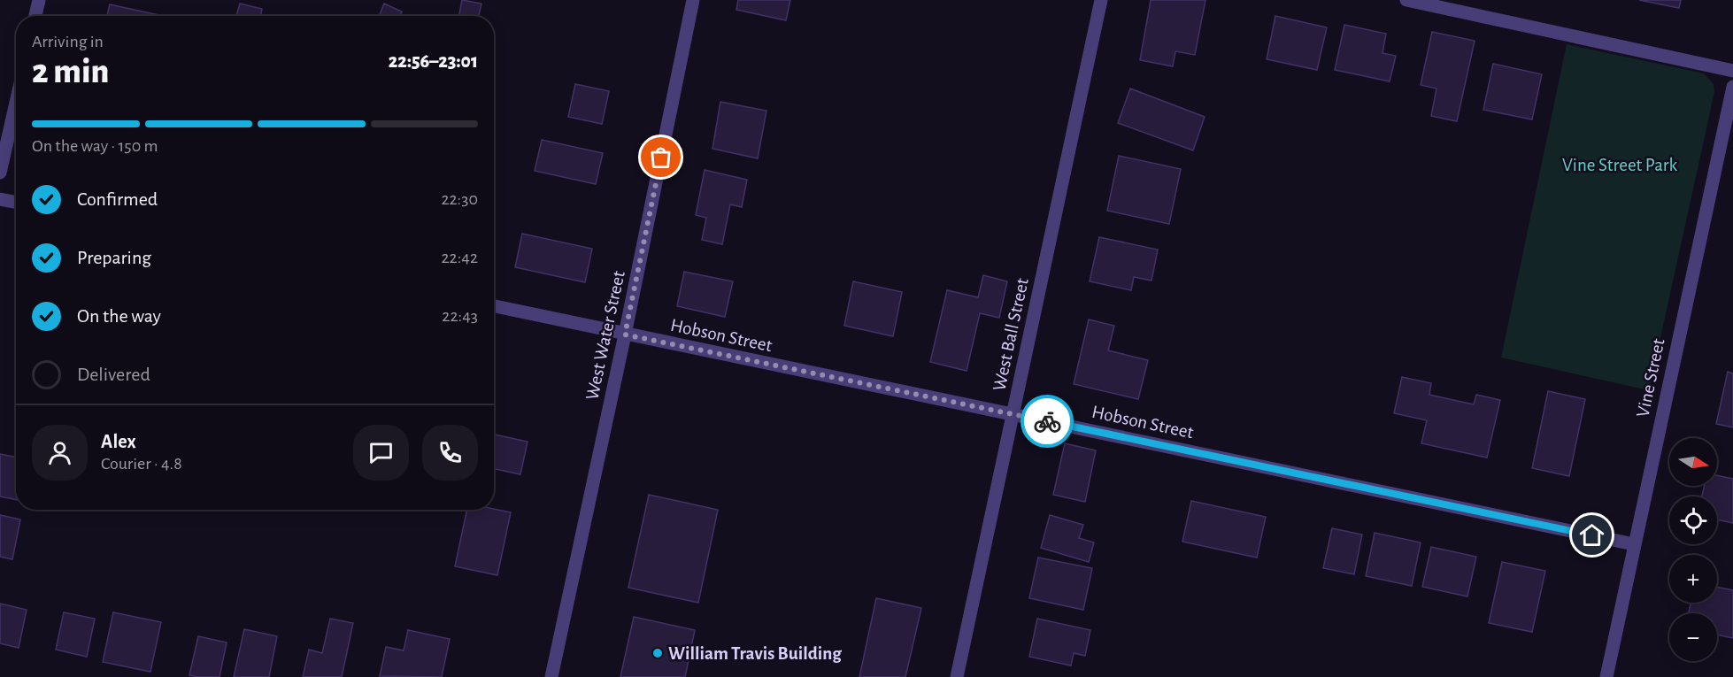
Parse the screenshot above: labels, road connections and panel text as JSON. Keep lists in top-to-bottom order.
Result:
{
  "streets": {
    "street": [
      "West Ball Street",
      "West Water Street",
      "Hobson Street",
      "Vine Street"
    ]
  },
  "crossings": [
    ["West Ball Street", "Hobson Street"],
    ["West Water Street", "Hobson Street"],
    ["Hobson Street", "Vine Street"]
  ],
  "parks": ["Vine Street Park"],
  "places": ["William Travis Building"],
  "north": "right",
  "page": {
    "heading": ["2 min", "Arriving in", "22:56–23:01"],
    "panel": ["Alex", "Courier · 4.8"],
    "bar": "On the way · 150 m",
    "list": [
      ["Confirmed", "22:30"],
      ["Preparing", "22:42"],
      ["On the way", "22:43"],
      "Delivered"
    ],
    "map_buttons": ["+", "−"]
  }
}
